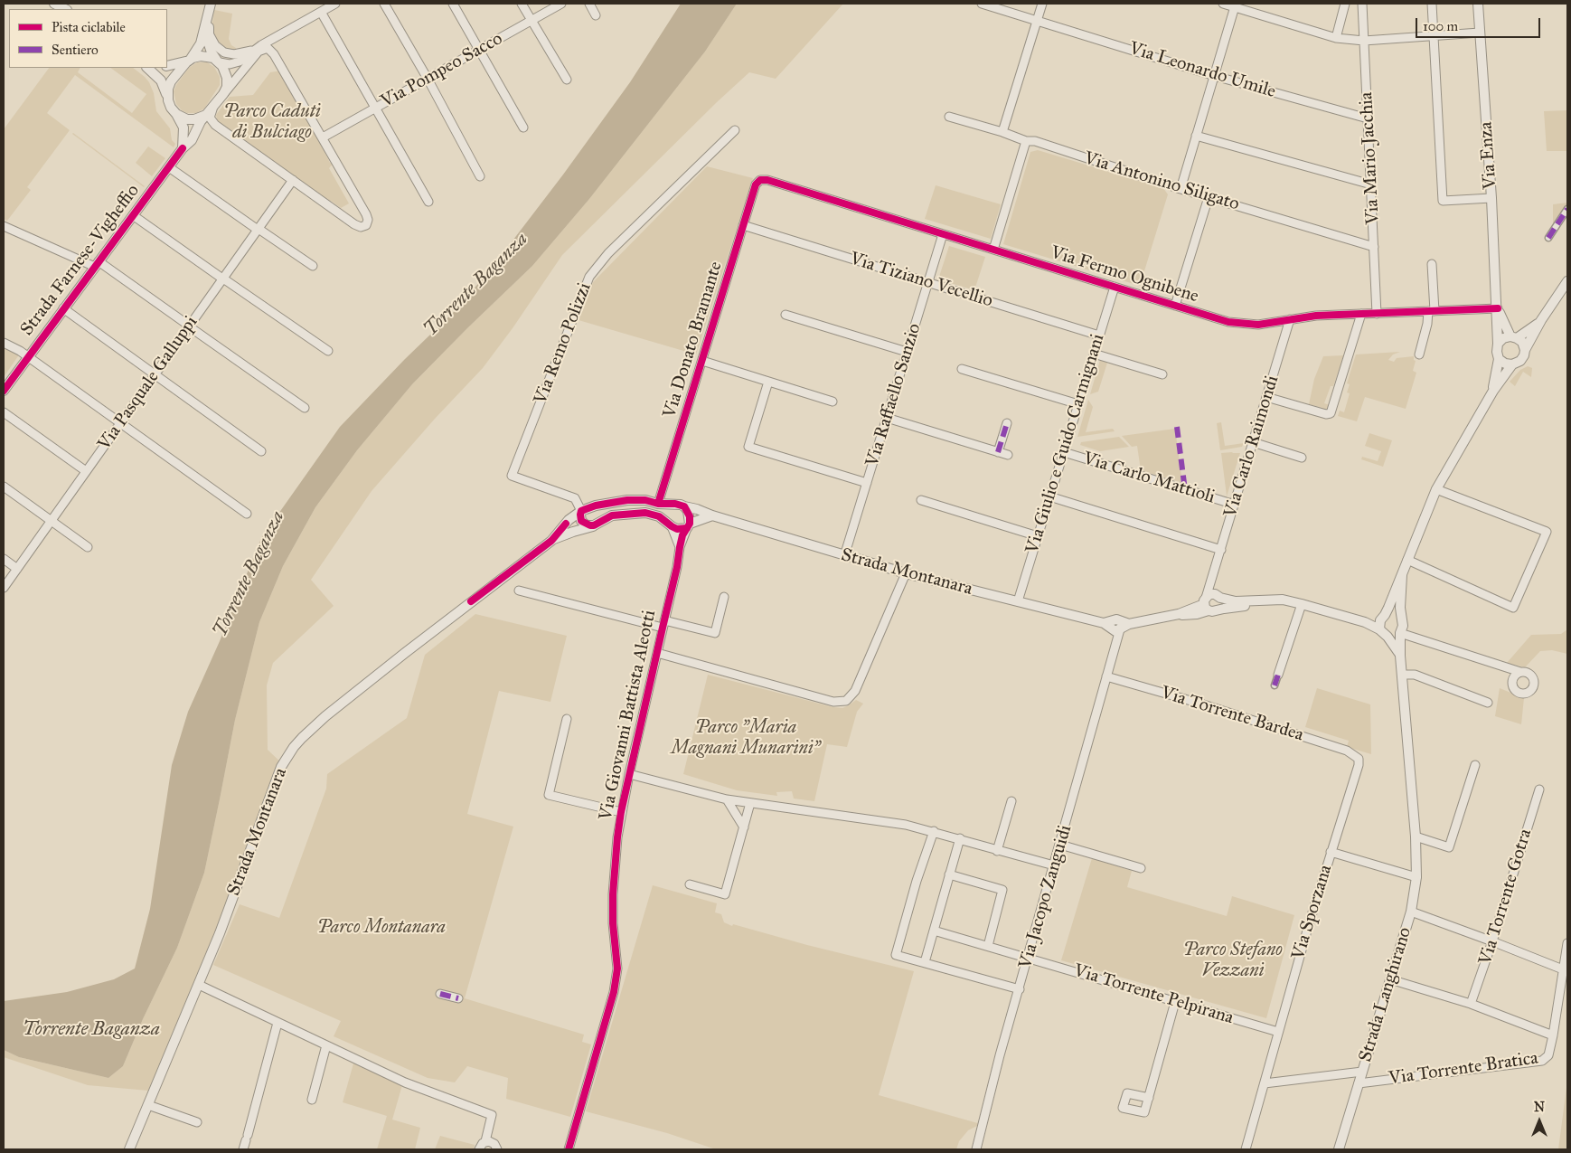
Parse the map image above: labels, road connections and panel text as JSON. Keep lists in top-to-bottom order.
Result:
{
  "streets": {
    "street": [
      "Via Pompeo Sacco",
      "Via Leonardo Umile",
      "Via Enza",
      "Via Mario Jacchia",
      "Via Antonino Siligato",
      "Strada Farnese-Vigheffio",
      "Via Fermo Ognibene",
      "Via Tiziano Vecellio",
      "Via Donato Bramante",
      "Via Remo Polizzi",
      "Via Pasquale Galluppi",
      "Via Raffaello Sanzio",
      "Via Giulio e Guido Carmignani",
      "Via Carlo Raimondi",
      "Via Carlo Mattioli",
      "Strada Montanara",
      "Via Torrente Bardea",
      "Via Giovanni Battista Aleotti",
      "Via Jacopo Zanguidi",
      "Via Torrente Gotra",
      "Via Sporzana",
      "Via Torrente Pelpirana",
      "Strada Langhirano",
      "Via Torrente Bratica"
    ]
  },
  "crossings": [
    ["Via Leonardo Umile", "Via Mario Jacchia"],
    ["Via Enza", "Via Fermo Ognibene"],
    ["Via Enza", "Strada Langhirano"],
    ["Via Mario Jacchia", "Via Antonino Siligato"],
    ["Via Mario Jacchia", "Via Fermo Ognibene"],
    ["Via Fermo Ognibene", "Via Donato Bramante"],
    ["Via Fermo Ognibene", "Via Raffaello Sanzio"],
    ["Via Fermo Ognibene", "Via Giulio e Guido Carmignani"],
    ["Via Fermo Ognibene", "Via Carlo Raimondi"],
    ["Via Tiziano Vecellio", "Via Donato Bramante"],
    ["Via Tiziano Vecellio", "Via Raffaello Sanzio"],
    ["Via Tiziano Vecellio", "Via Giulio e Guido Carmignani"],
    ["Via Donato Bramante", "Strada Montanara"],
    ["Via Remo Polizzi", "Strada Montanara"],
    ["Via Raffaello Sanzio", "Strada Montanara"],
    ["Via Giulio e Guido Carmignani", "Via Carlo Mattioli"],
    ["Via Giulio e Guido Carmignani", "Strada Montanara"],
    ["Via Carlo Raimondi", "Via Carlo Mattioli"],
    ["Via Carlo Raimondi", "Strada Montanara"],
    ["Strada Montanara", "Via Giovanni Battista Aleotti"],
    ["Strada Montanara", "Via Jacopo Zanguidi"],
    ["Strada Montanara", "Strada Langhirano"],
    ["Via Torrente Bardea", "Via Jacopo Zanguidi"],
    ["Via Torrente Bardea", "Via Sporzana"],
    ["Via Jacopo Zanguidi", "Via Torrente Pelpirana"],
    ["Via Sporzana", "Via Torrente Pelpirana"],
    ["Via Sporzana", "Via Torrente Bratica"],
    ["Strada Langhirano", "Via Torrente Bratica"]
  ],
  "water": ["Torrente Baganza"],
  "parks": [
    "Parco Caduti di Bulciago",
    "Parco \"Maria Magnani Munarini\"",
    "Parco Montanara",
    "Parco Stefano Vezzani"
  ],
  "legend": ["Pista ciclabile", "Sentiero"],
  "scale_bar": "100 m",
  "north": "top"
}
